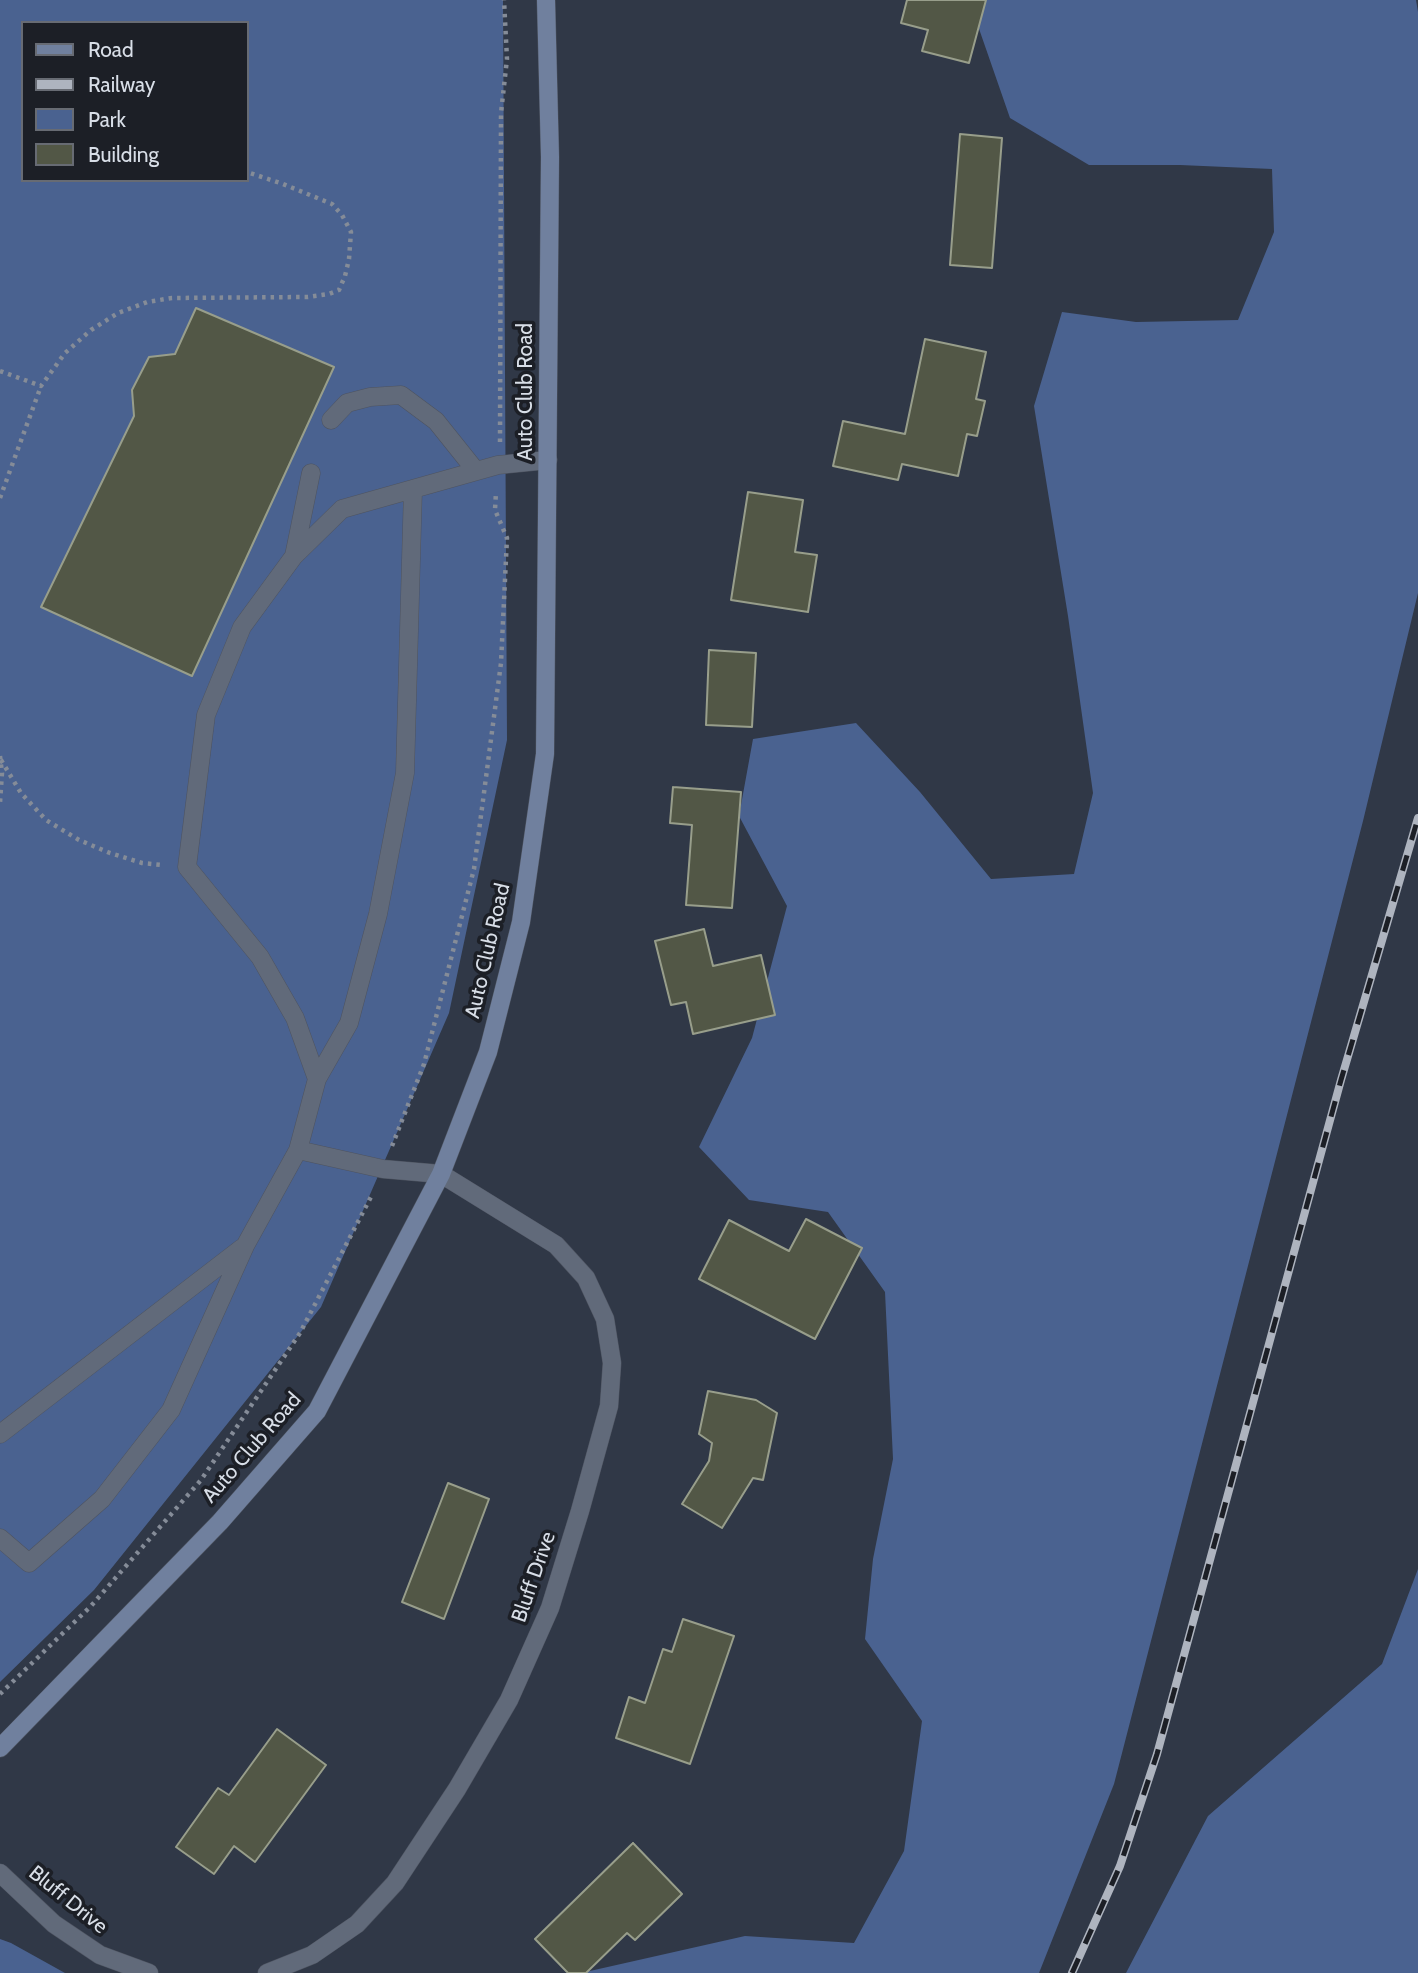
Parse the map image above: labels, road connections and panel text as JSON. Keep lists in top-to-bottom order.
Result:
{
  "streets": {
    "street": ["Auto Club Road", "Bluff Drive"]
  },
  "crossings": [
    ["Auto Club Road", "Bluff Drive"]
  ],
  "legend": [
    "Road",
    "Railway",
    "Park",
    "Building"
  ]
}
